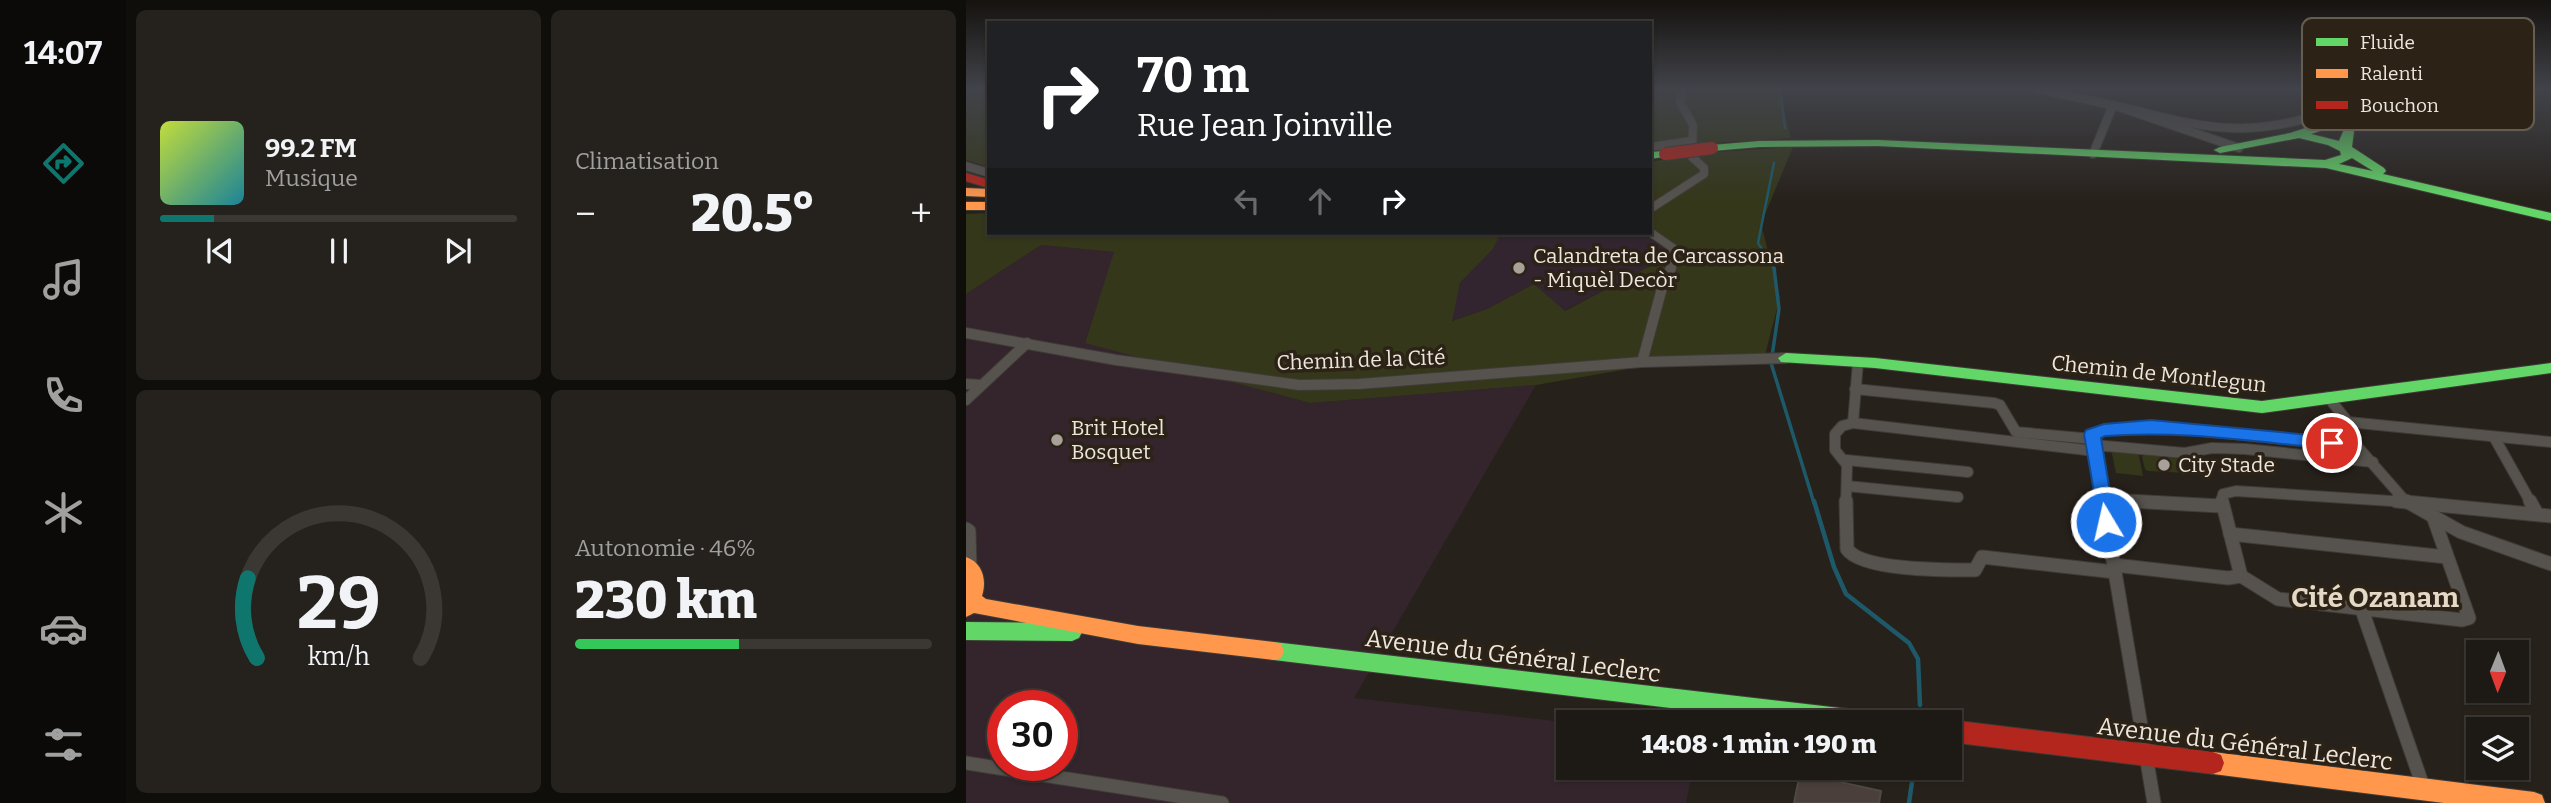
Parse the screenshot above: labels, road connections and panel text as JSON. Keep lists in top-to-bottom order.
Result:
{
  "streets": {
    "main road": ["Chemin de Montlegun", "Avenue du Général Leclerc"],
    "street": ["Chemin de la Cité"]
  },
  "crossings": [
    ["Chemin de la Cité", "Chemin de Montlegun"]
  ],
  "districts": ["Cité Ozanam"],
  "places": ["Calandreta de Carcassona - Miquèl Decòr", "Brit Hotel Bosquet", "City Stade"],
  "legend": ["Fluide", "Ralenti", "Bouchon"],
  "north": "bottom",
  "page": {
    "tabs": "14:07",
    "tile": [
      "Climatisation",
      ["Autonomie · 46%", "230 km"]
    ],
    "turn": ["70 m", "Rue Jean Joinville"],
    "song": ["99.2 FM", "Musique"],
    "heat": ["−", "20.5°", "+"],
    "limit": "30",
    "trip": "14:08 · 1 min · 190 m",
    "gauge": ["29", "km/h"]
  }
}
